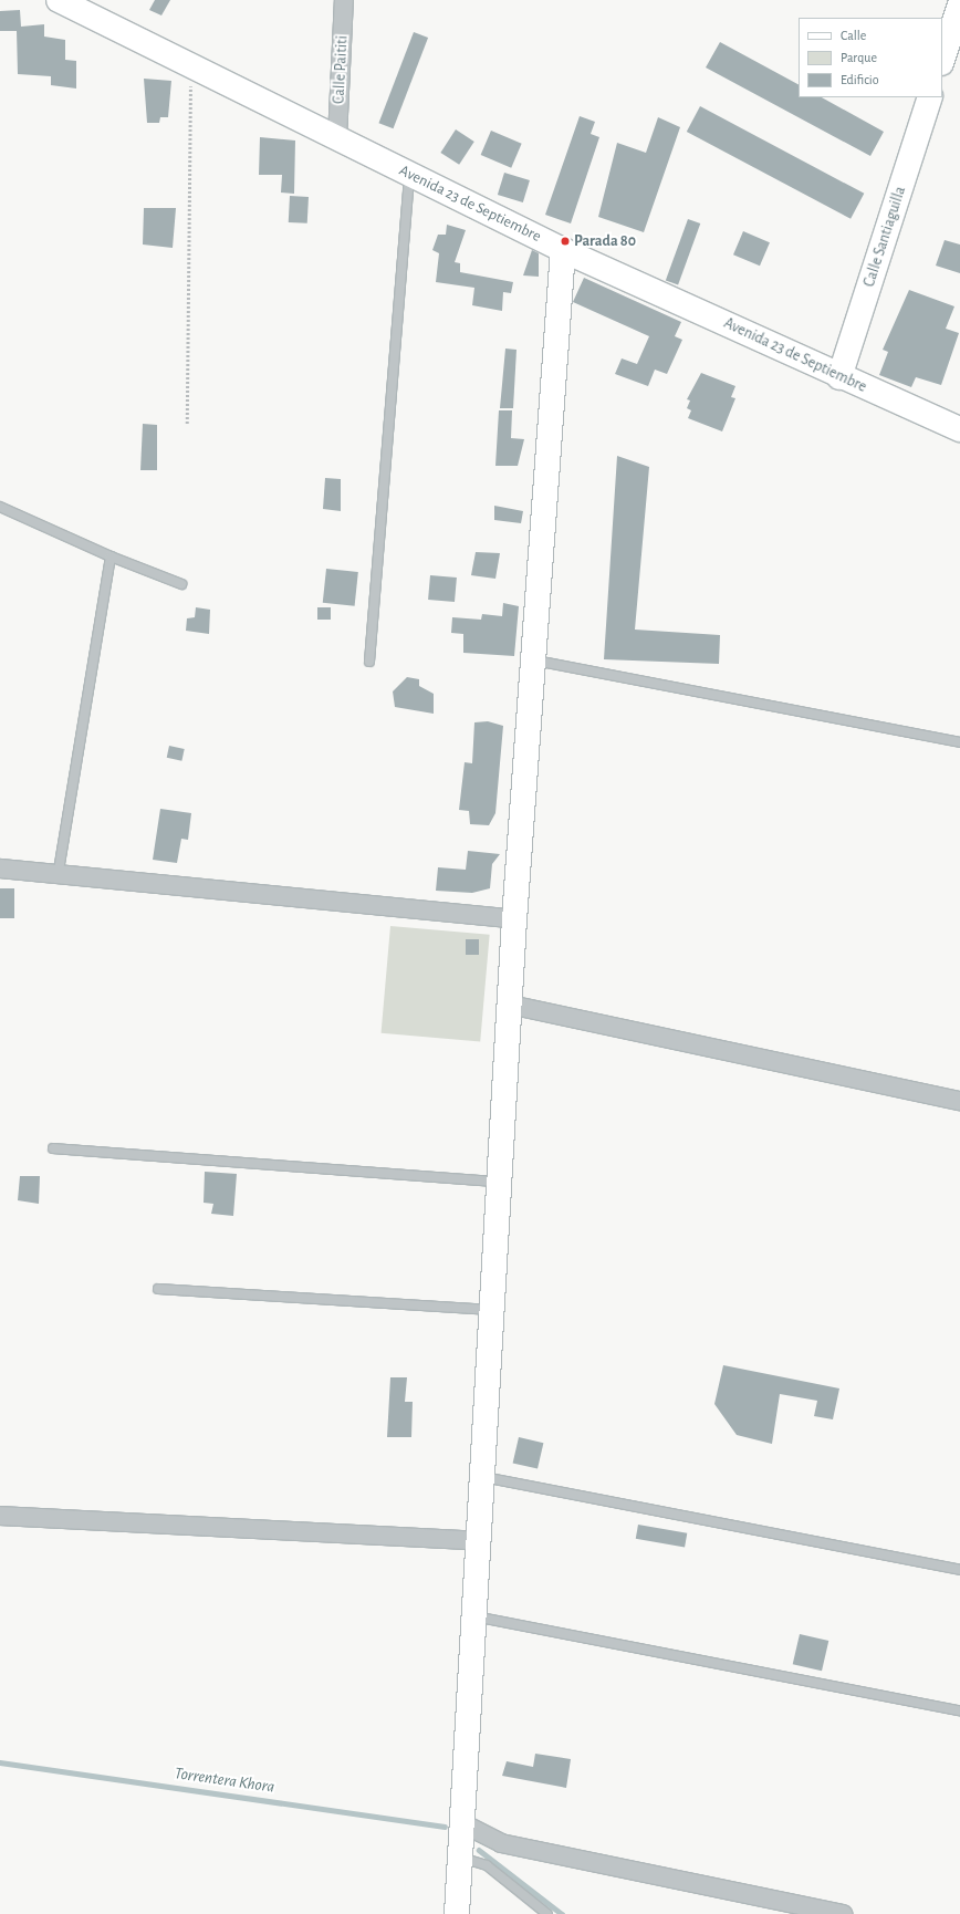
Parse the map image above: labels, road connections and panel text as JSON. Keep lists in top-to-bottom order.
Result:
{
  "streets": {
    "street": ["Calle Paititi", "Avenida 23 de Septiembre", "Calle Santiaguilla"]
  },
  "crossings": [
    ["Calle Paititi", "Avenida 23 de Septiembre"],
    ["Avenida 23 de Septiembre", "Calle Santiaguilla"]
  ],
  "water": ["Torrentera Khora"],
  "places": ["Parada 80"],
  "legend": ["Calle", "Parque", "Edificio"]
}
